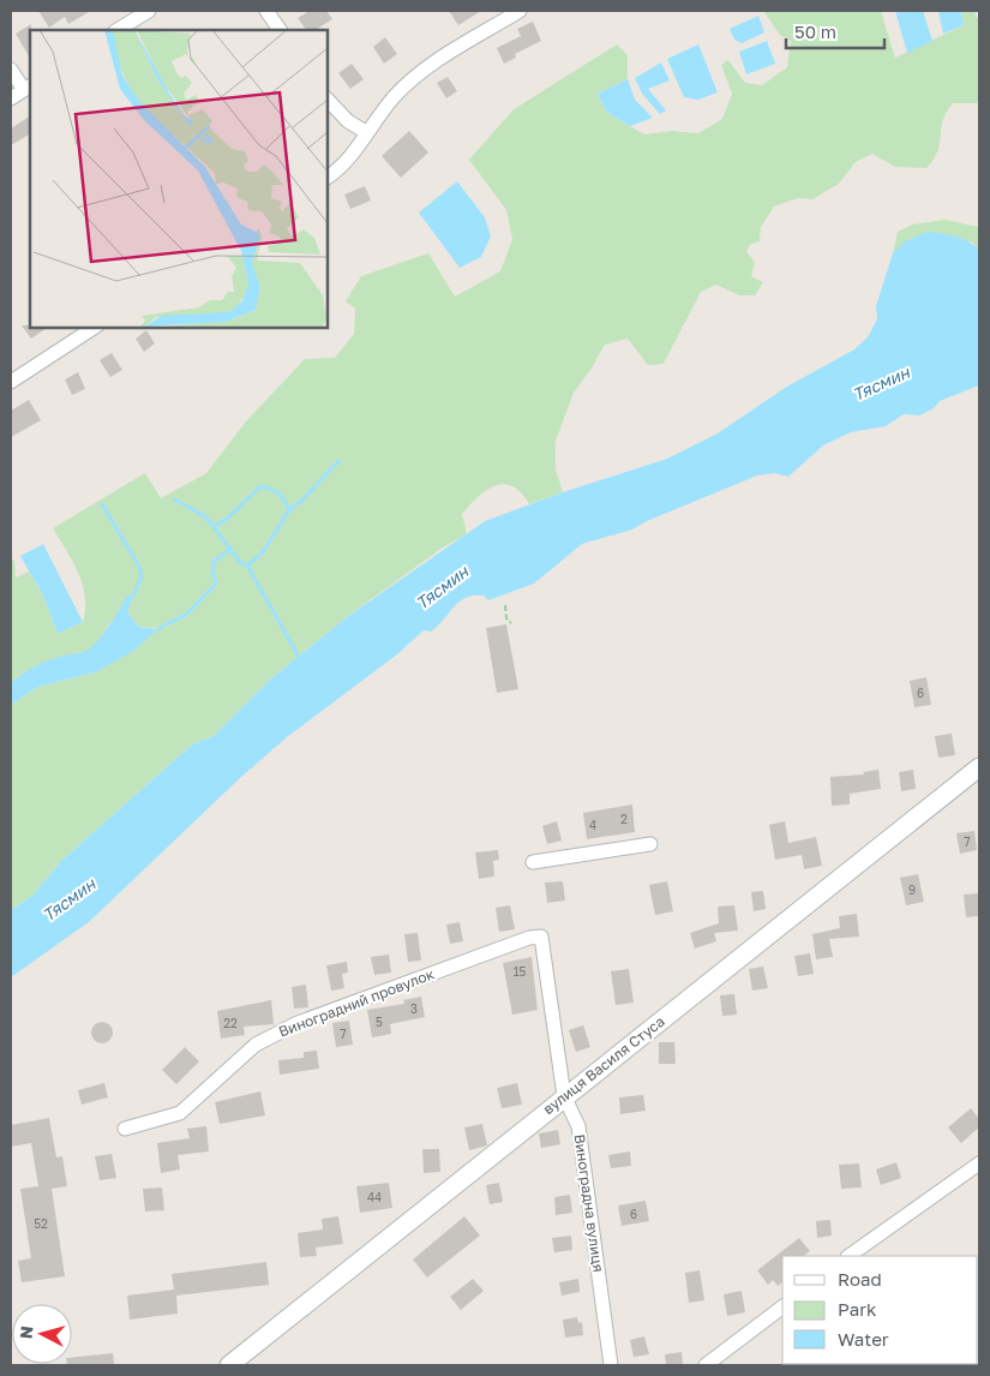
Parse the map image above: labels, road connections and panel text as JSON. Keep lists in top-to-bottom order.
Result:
{
  "streets": {
    "street": ["Виноградний провулок", "вулиця Василя Стуса", "Виноградна вулиця"]
  },
  "crossings": [
    ["Виноградний провулок", "Виноградна вулиця"],
    ["вулиця Василя Стуса", "Виноградна вулиця"]
  ],
  "water": ["Тясмин"],
  "house_numbers": [
    "6",
    "2",
    "4",
    "7",
    "9",
    "15",
    "3",
    "5",
    "22",
    "7",
    "44",
    "6",
    "52"
  ],
  "legend": ["Road", "Park", "Water"],
  "scale_bar": "50 m",
  "north": "left"
}
